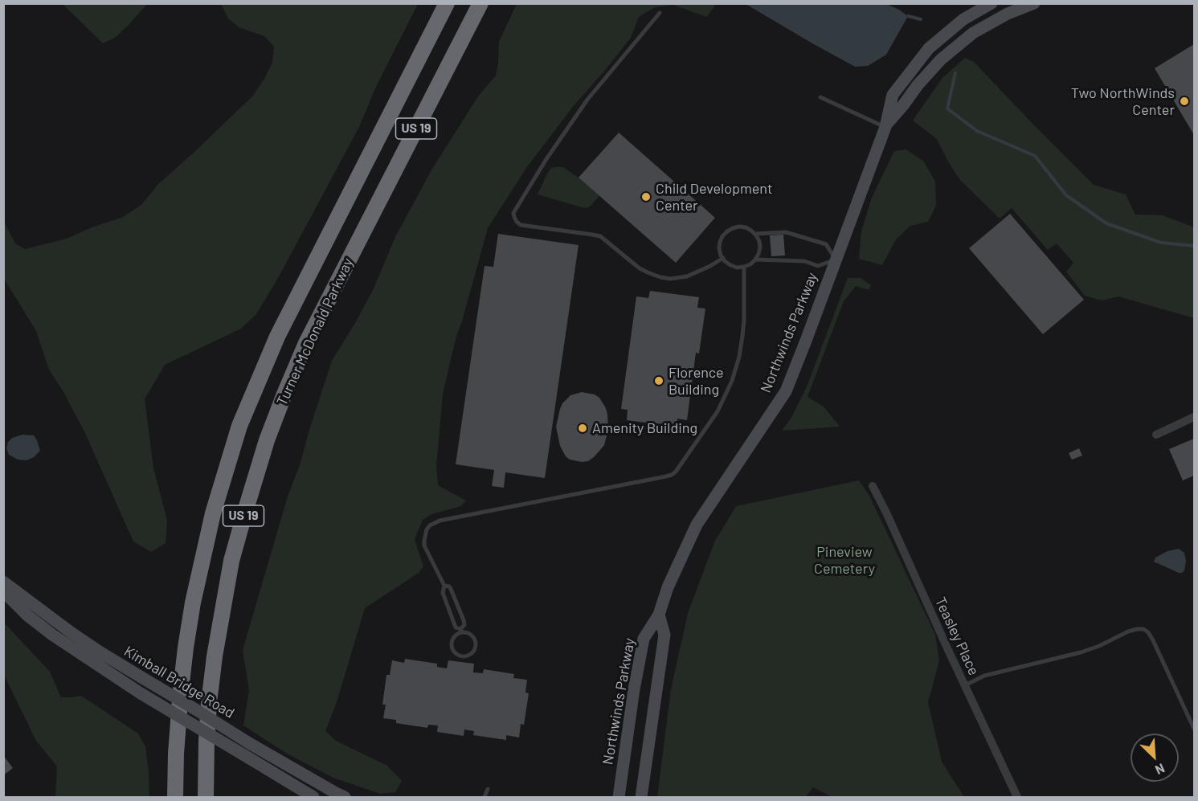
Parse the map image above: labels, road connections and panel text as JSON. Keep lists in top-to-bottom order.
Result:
{
  "streets": {
    "highway": ["US 19", "Turner McDonald Parkway"],
    "street": ["Northwinds Parkway", "Teasley Place", "Kimball Bridge Road"]
  },
  "parks": ["Pineview Cemetery"],
  "places": [
    "Two NorthWinds Center",
    "Child Development Center",
    "Florence Building",
    "Amenity Building"
  ],
  "north": "bottom right"
}
